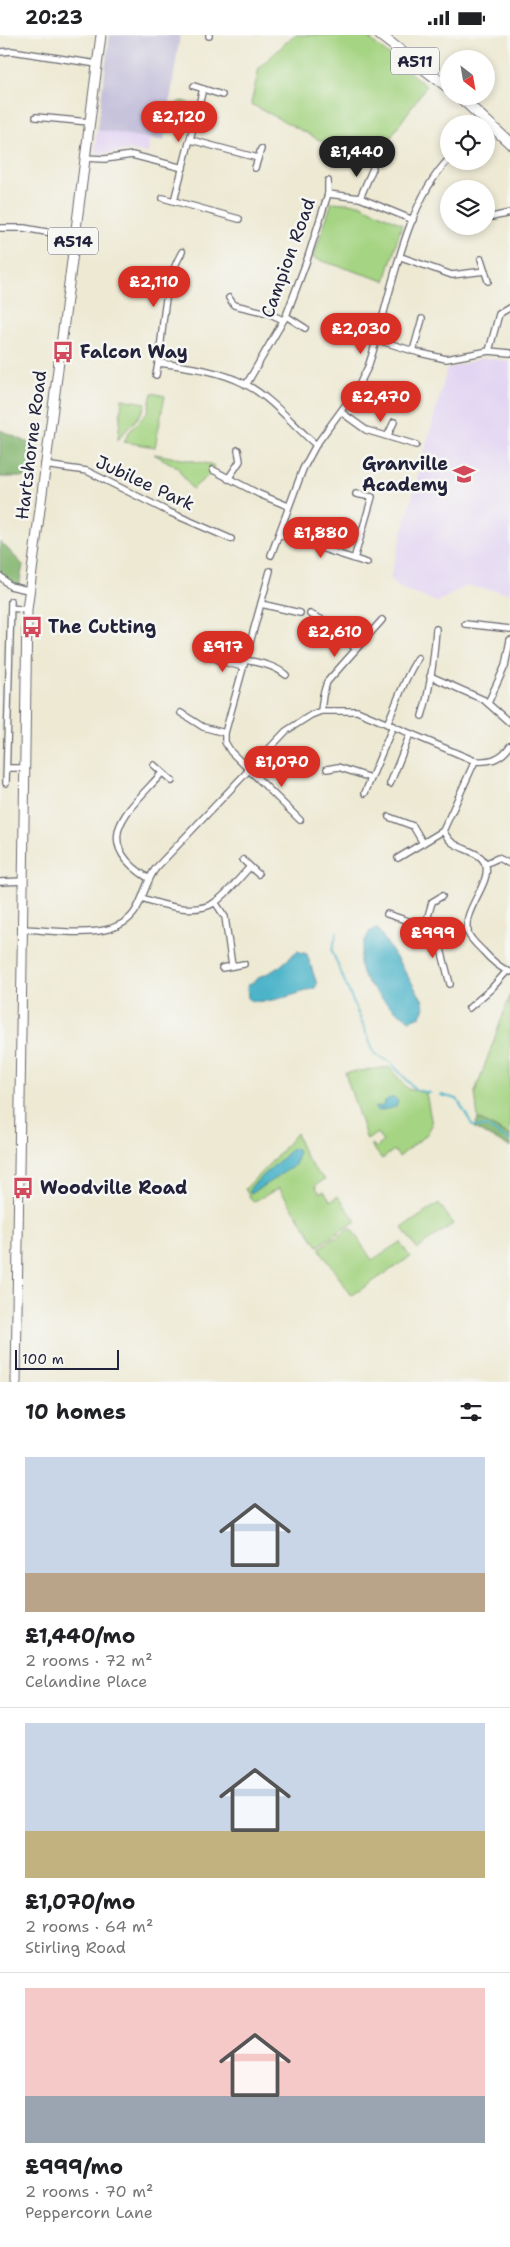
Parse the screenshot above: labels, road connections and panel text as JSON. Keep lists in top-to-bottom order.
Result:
{
  "streets": {
    "highway": ["A511"],
    "main road": ["A514", "Hartshorne Road"],
    "street": ["Campion Road", "Jubilee Park"]
  },
  "crossings": [
    ["A514", "Hartshorne Road"],
    ["Hartshorne Road", "Jubilee Park"]
  ],
  "places": {
    "bus stop": ["Falcon Way", "The Cutting", "Woodville Road"],
    "school or university": ["Granville Academy"]
  },
  "scale_bar": "100 m",
  "north": "bottom right",
  "page": {
    "status": "20:23",
    "price": [
      "£2,120",
      "£1,440",
      "£2,110",
      "£2,030",
      "£2,470",
      "£1,880",
      "£2,610",
      "£917",
      "£1,070",
      "£999"
    ],
    "scale": "100 m",
    "heading": "10 homes",
    "list": [
      {
        "name": "£1,440/mo",
        "note": "2 rooms · 72 m² · Celandine Place"
      },
      {
        "name": "£1,070/mo",
        "note": "2 rooms · 64 m² · Stirling Road"
      },
      {
        "name": "£999/mo",
        "note": "2 rooms · 70 m² · Peppercorn Lane"
      }
    ]
  }
}
